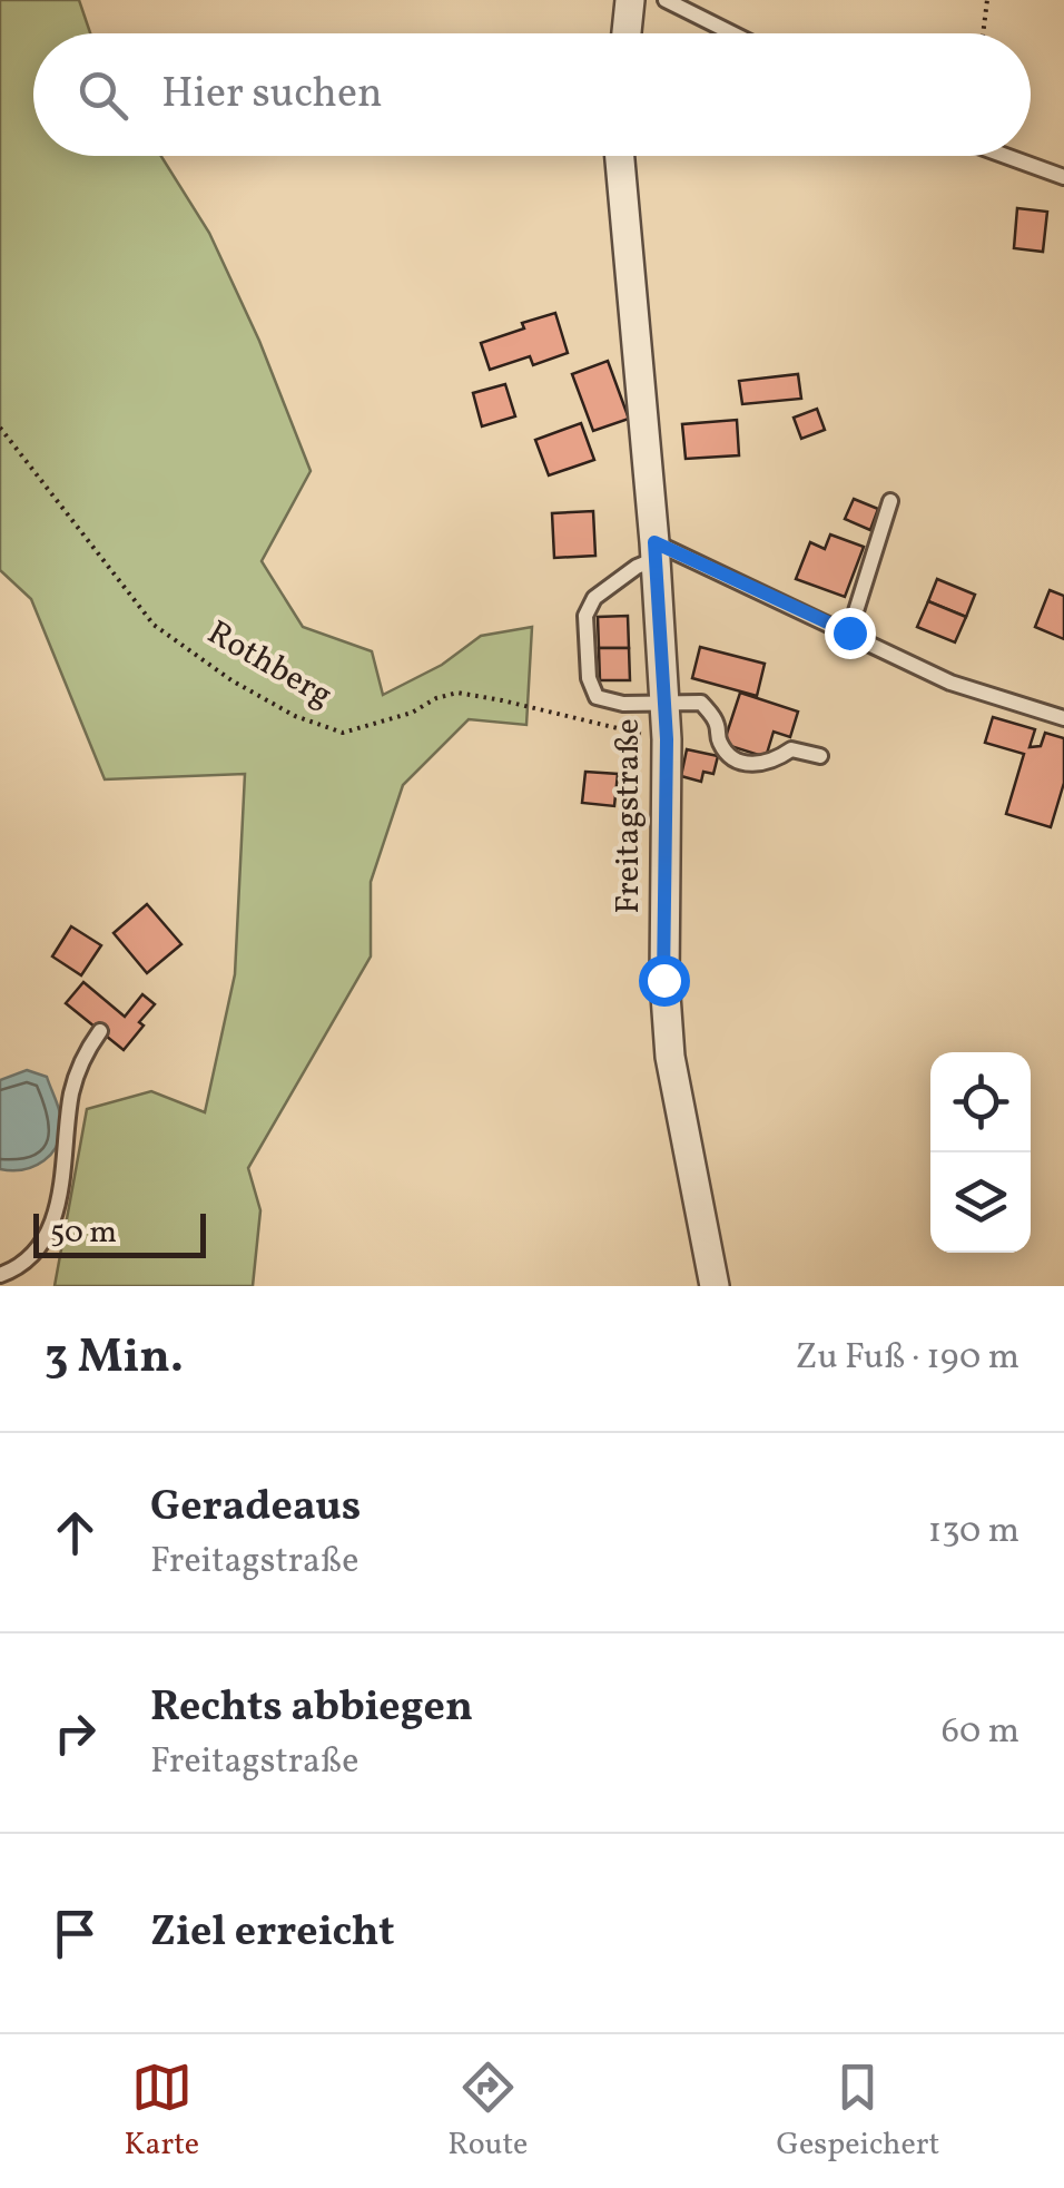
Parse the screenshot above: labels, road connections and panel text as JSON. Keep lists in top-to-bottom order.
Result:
{
  "streets": {
    "street": ["Freitagstraße"],
    "path": ["Rothberg"]
  },
  "crossings": [
    ["Rothberg", "Freitagstraße"]
  ],
  "scale_bar": "50 m",
  "page": {
    "search": "Hier suchen",
    "scale": "50 m",
    "heading": ["3 Min.", "Zu Fuß · 190 m"],
    "list": [
      ["Geradeaus", "Freitagstraße", "130 m"],
      ["Rechts abbiegen", "Freitagstraße", "60 m"],
      "Ziel erreicht"
    ],
    "nav": ["Karte", "Route", "Gespeichert"]
  }
}
